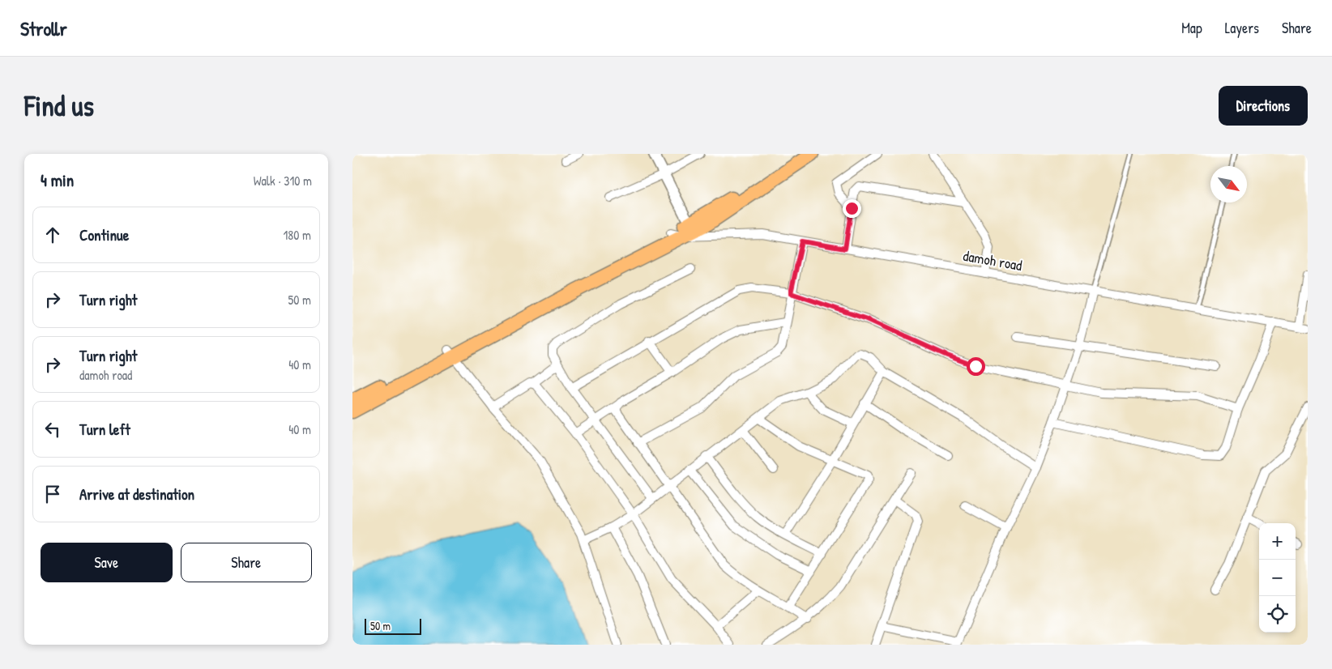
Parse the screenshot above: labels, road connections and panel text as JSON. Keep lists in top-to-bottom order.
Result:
{
  "streets": {
    "street": ["damoh road"]
  },
  "scale_bar": "50 m",
  "north": "bottom right",
  "page": {
    "header": "Strollr",
    "nav": ["Map", "Layers", "Share"],
    "buttons": [
      "Directions",
      ["Save", "Share"]
    ],
    "title": "Find us",
    "heading": ["4 min", "Walk · 310 m"],
    "list": [
      ["Continue", "180 m"],
      ["Turn right", "50 m"],
      ["Turn right", "damoh road", "40 m"],
      ["Turn left", "40 m"],
      "Arrive at destination"
    ],
    "map_buttons": ["+", "−"],
    "scale": "50 m"
  }
}
